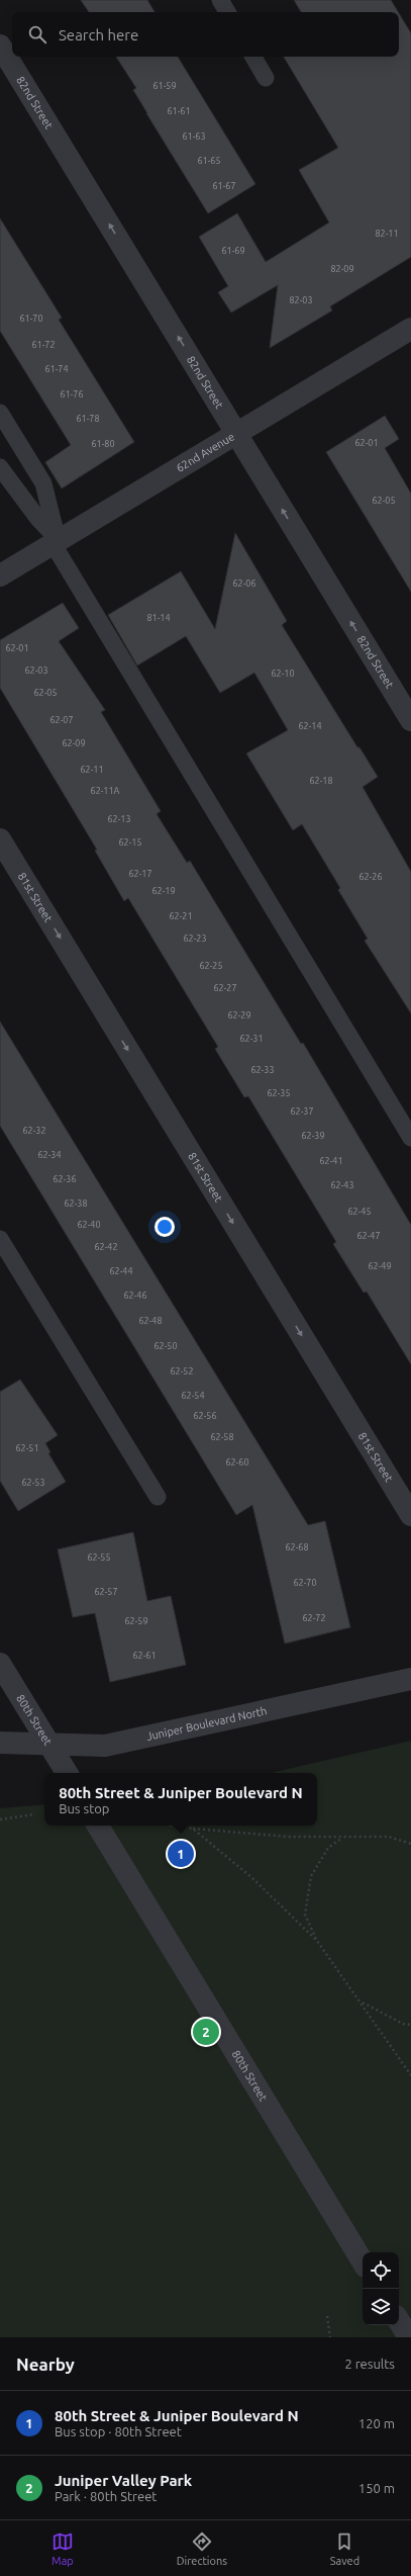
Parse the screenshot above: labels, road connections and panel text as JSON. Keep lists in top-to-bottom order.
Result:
{
  "streets": {
    "street": [
      "82nd Street",
      "62nd Avenue",
      "81st Street",
      "80th Street",
      "Juniper Boulevard North"
    ]
  },
  "crossings": [
    ["82nd Street", "62nd Avenue"],
    ["80th Street", "Juniper Boulevard North"]
  ],
  "one_way": ["82nd Street", "81st Street"],
  "house_numbers": [
    "61-59",
    "61-61",
    "61-63",
    "61-65",
    "61-67",
    "82-11",
    "61-69",
    "82-09",
    "82-03",
    "61-70",
    "61-72",
    "61-74",
    "61-76",
    "61-78",
    "62-01",
    "61-80",
    "62-05",
    "62-06",
    "81-14",
    "62-01",
    "62-03",
    "62-10",
    "62-05",
    "62-07",
    "62-14",
    "62-09",
    "62-11",
    "62-18",
    "62-11A",
    "62-13",
    "62-15",
    "62-17",
    "62-26",
    "62-19",
    "62-21",
    "62-23",
    "62-25",
    "62-27",
    "62-29",
    "62-31",
    "62-33",
    "62-35",
    "62-37",
    "62-32",
    "62-39",
    "62-34",
    "62-41",
    "62-36",
    "62-43",
    "62-38",
    "62-45",
    "62-40",
    "62-47",
    "62-42",
    "62-49",
    "62-44",
    "62-46",
    "62-48",
    "62-50",
    "62-52",
    "62-54",
    "62-56",
    "62-58",
    "62-51",
    "62-60",
    "62-53",
    "62-68",
    "62-55",
    "62-70",
    "62-57",
    "62-72",
    "62-59",
    "62-61"
  ],
  "page": {
    "search": "Search here",
    "popup": ["80th Street & Juniper Boulevard N", "Bus stop"],
    "pins": ["1", "2"],
    "heading": ["Nearby", "2 results"],
    "list": [
      {
        "mark": "1",
        "name": "80th Street & Juniper Boulevard N",
        "note": "Bus stop · 80th Street",
        "value": "120 m"
      },
      {
        "mark": "2",
        "name": "Juniper Valley Park",
        "note": "Park · 80th Street",
        "value": "150 m"
      }
    ],
    "nav": ["Map", "Directions", "Saved"]
  }
}
